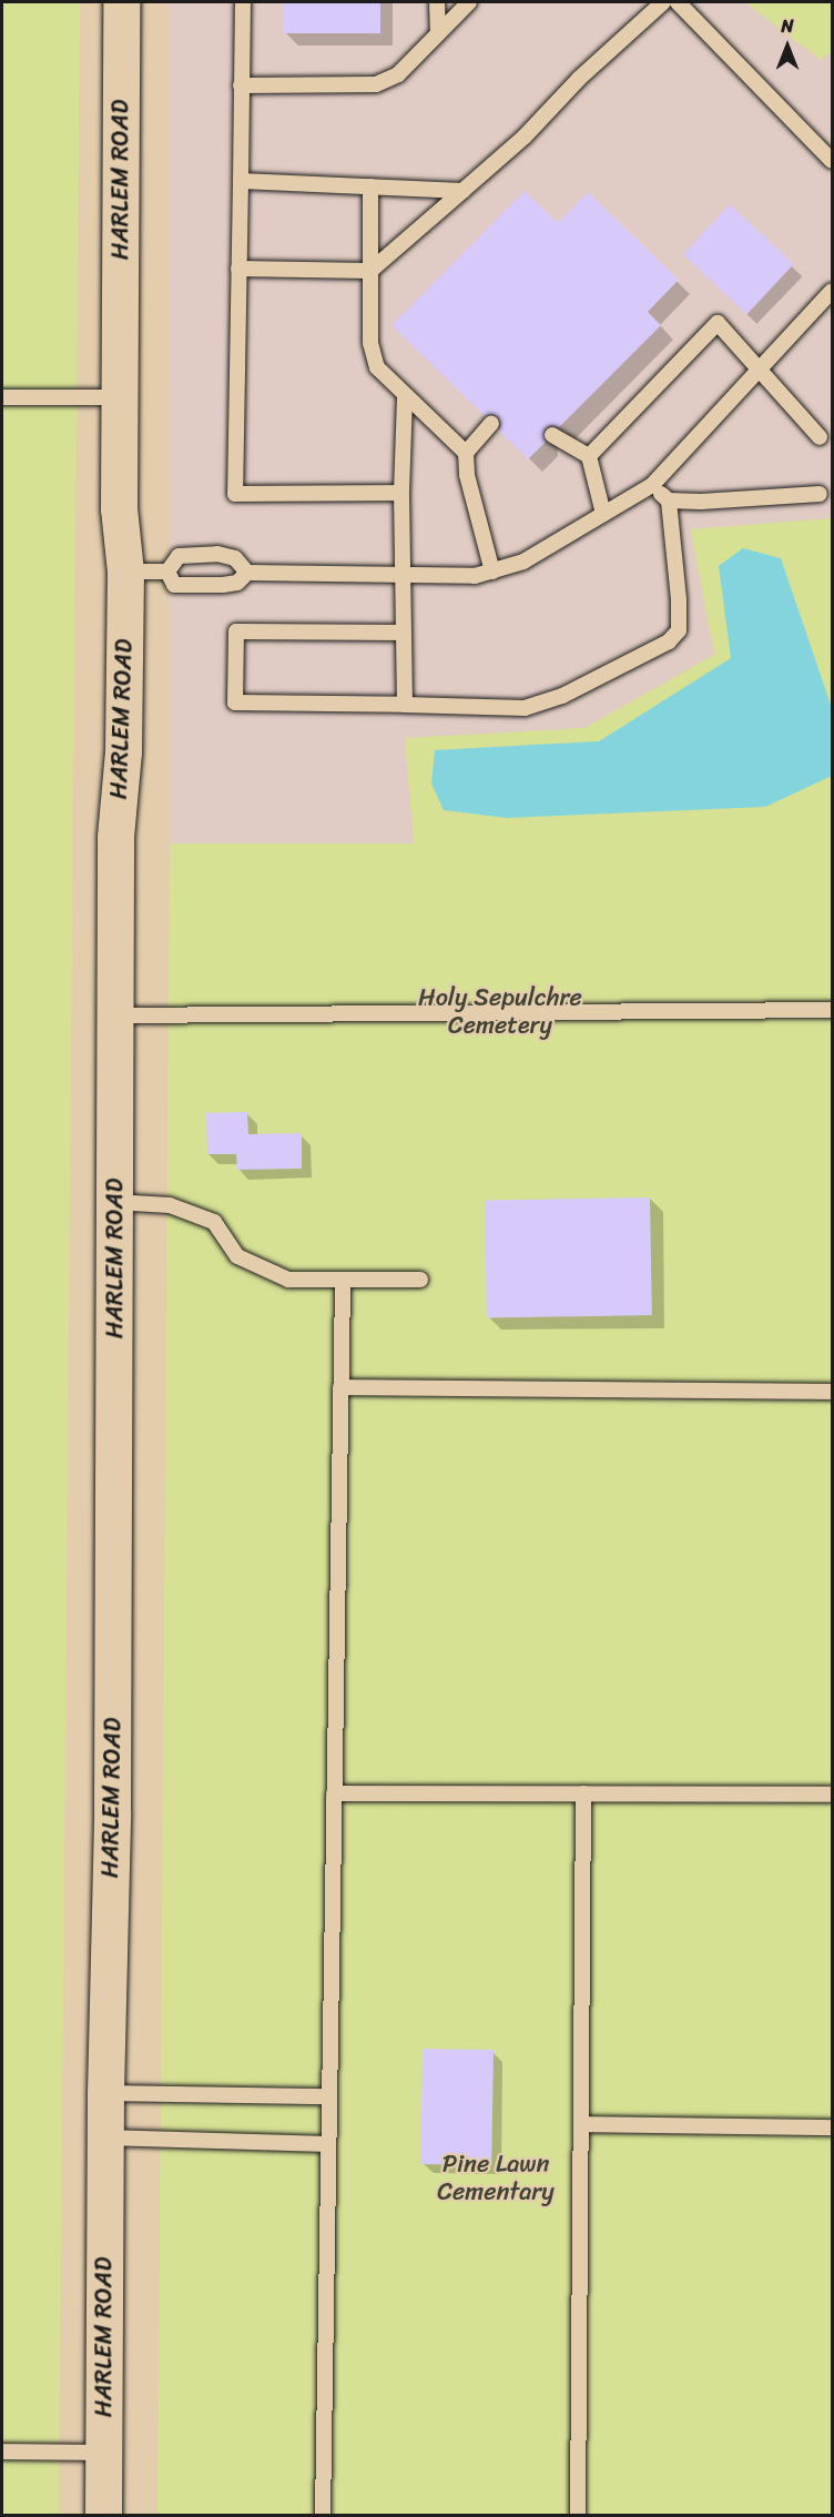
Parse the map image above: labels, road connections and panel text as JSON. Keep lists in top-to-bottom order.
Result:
{
  "streets": {
    "main road": ["HARLEM ROAD"]
  },
  "parks": ["Holy Sepulchre Cemetery", "Pine Lawn Cementary"],
  "north": "top"
}
